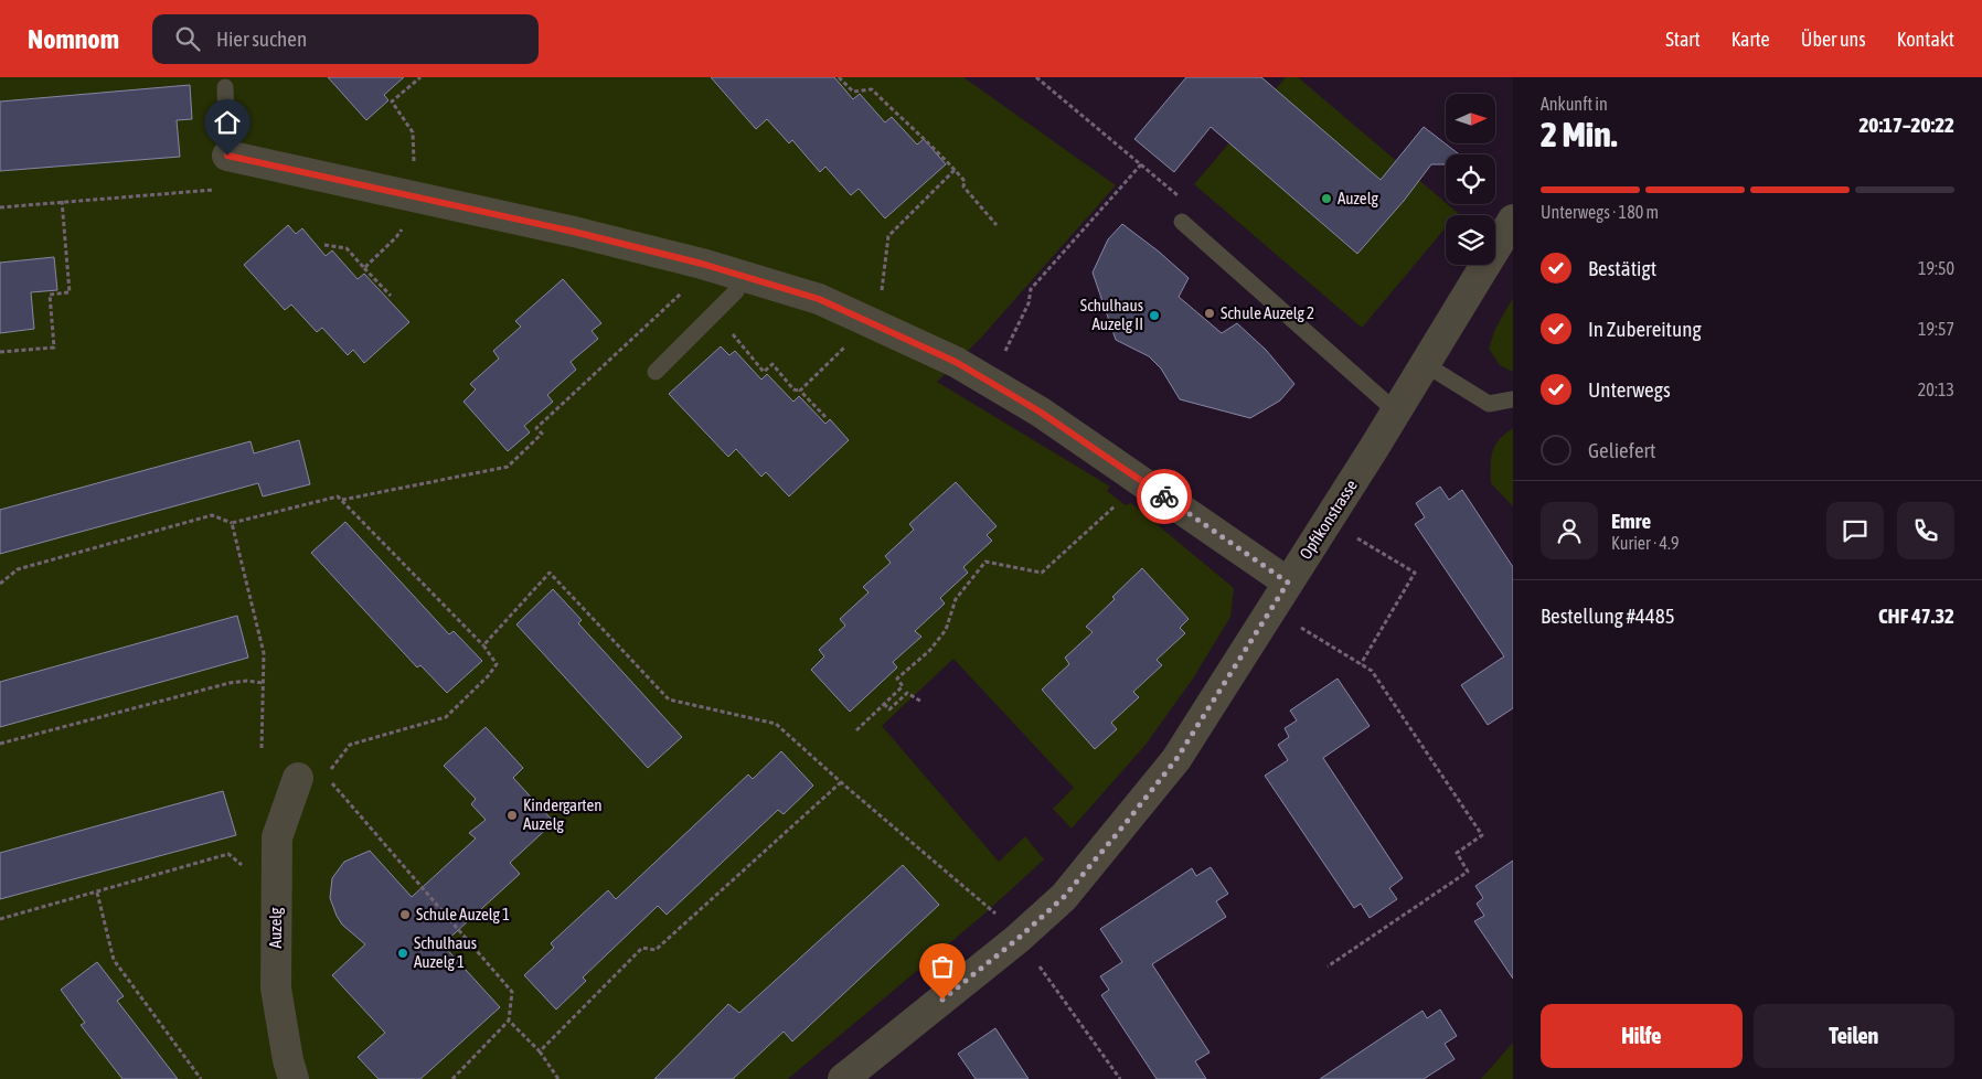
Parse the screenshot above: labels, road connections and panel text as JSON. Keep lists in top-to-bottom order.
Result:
{
  "streets": {
    "street": ["Opfikonstrasse", "Auzelg"]
  },
  "places": [
    "Auzelg",
    "Schule Auzelg 2",
    "Schulhaus Auzelg II",
    "Kindergarten Auzelg",
    "Schule Auzelg 1",
    "Schulhaus Auzelg 1"
  ],
  "north": "right",
  "page": {
    "header": "Nomnom",
    "search": "Hier suchen",
    "nav": [
      "Start",
      "Karte",
      "Über uns",
      "Kontakt"
    ],
    "heading": ["2 Min.", "Ankunft in", "20:17–20:22"],
    "panel": [
      "Emre",
      "Kurier · 4.9",
      "Bestellung #4485",
      "CHF 47.32"
    ],
    "bar": "Unterwegs · 180 m",
    "list": [
      ["Bestätigt", "19:50"],
      ["In Zubereitung", "19:57"],
      ["Unterwegs", "20:13"],
      "Geliefert"
    ],
    "buttons": ["Hilfe", "Teilen"]
  }
}
